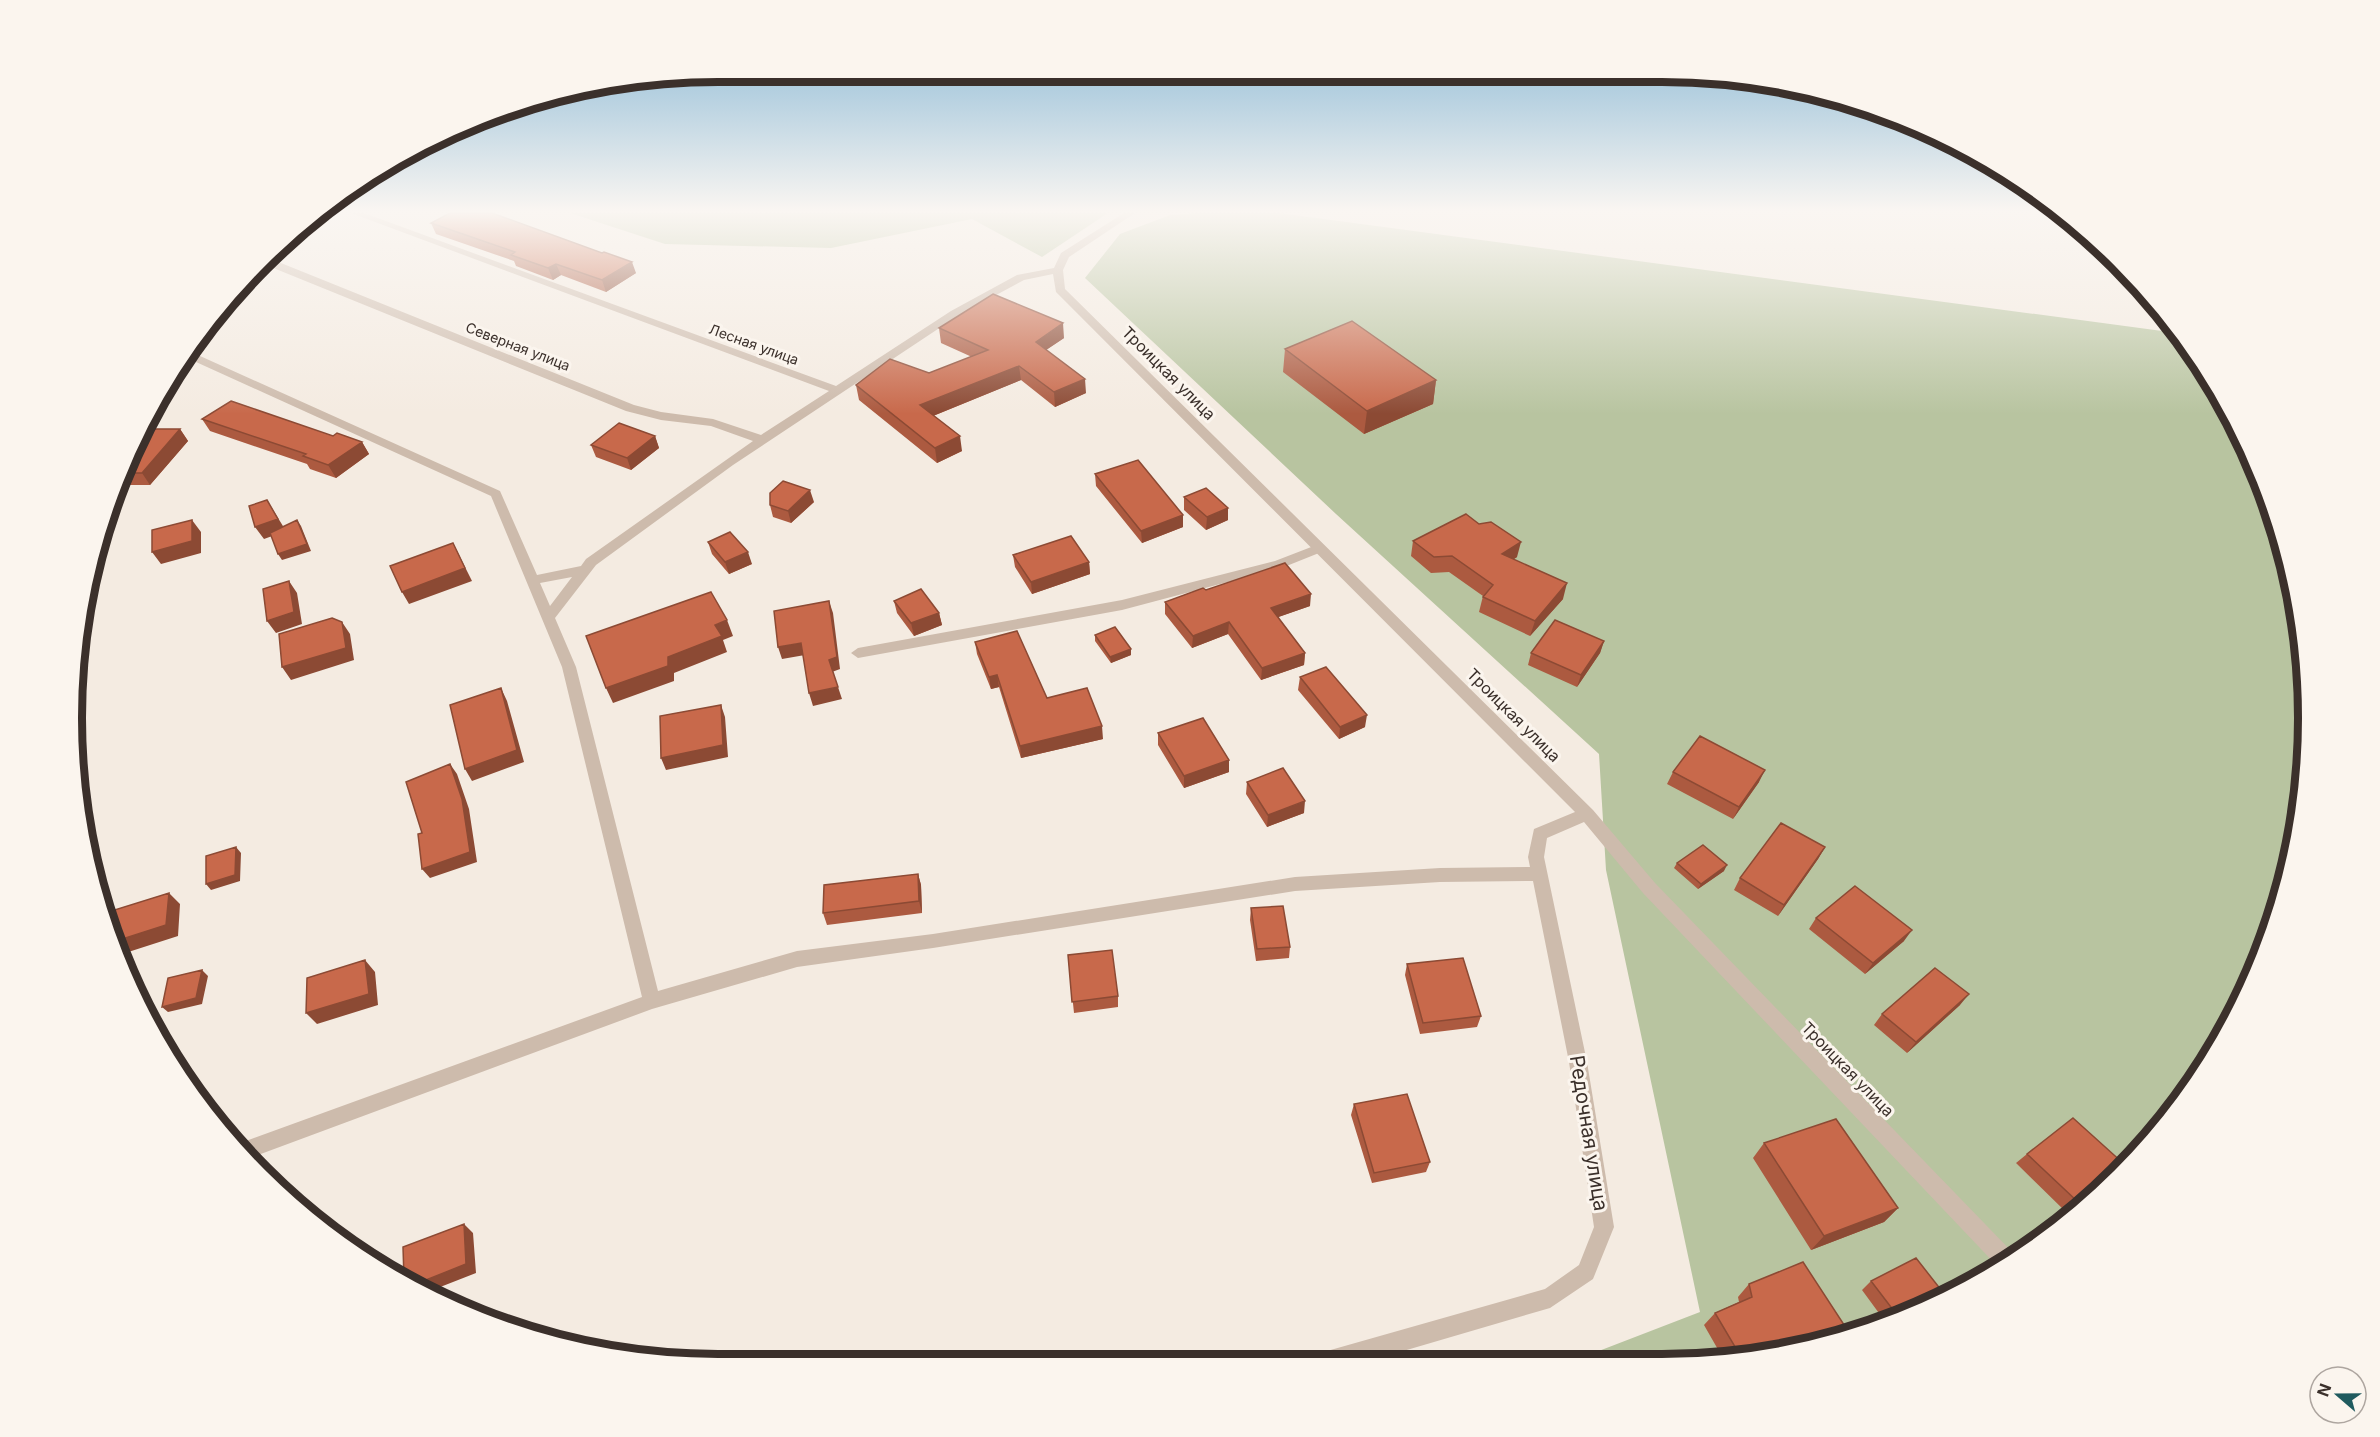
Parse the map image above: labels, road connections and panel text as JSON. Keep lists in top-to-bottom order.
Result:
{
  "streets": {
    "street": [
      "Лесная улица",
      "Северная улица",
      "Троицкая улица",
      "Редочная улица"
    ]
  },
  "crossings": [
    ["Троицкая улица", "Редочная улица"]
  ],
  "north": "left"
}
